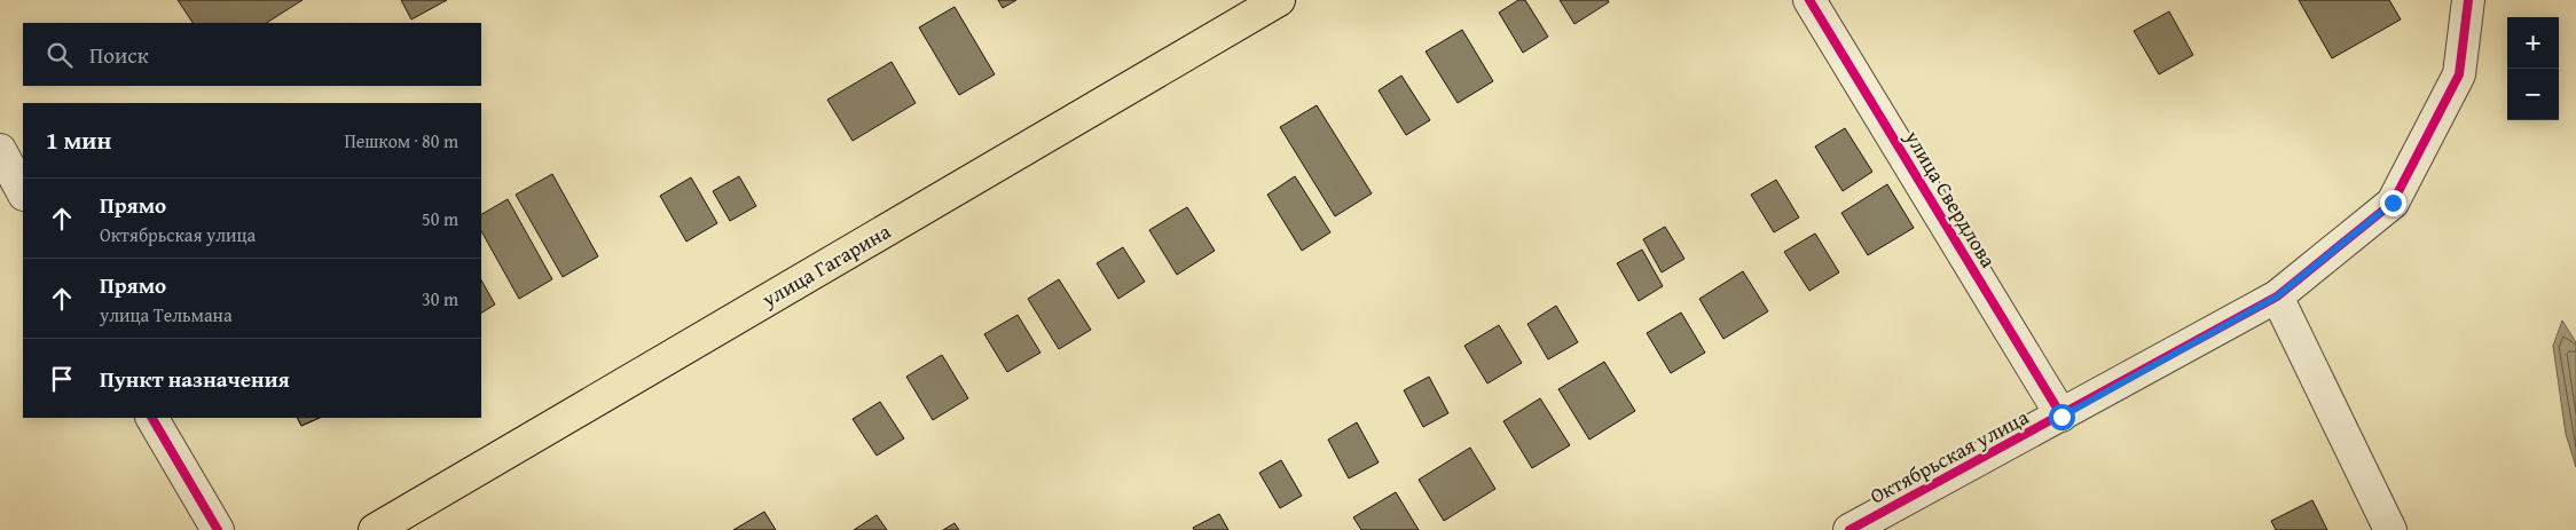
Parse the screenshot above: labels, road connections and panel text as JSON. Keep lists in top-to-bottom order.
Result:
{
  "streets": {
    "main road": ["улица Гагарина"],
    "street": ["улица Свердлова", "Октябрьская улица"]
  },
  "crossings": [
    ["улица Свердлова", "Октябрьская улица"]
  ],
  "page": {
    "map_buttons": ["+", "−"],
    "search": "Поиск",
    "heading": ["1 мин", "Пешком · 80 m"],
    "list": [
      ["Прямо", "Октябрьская улица", "50 m"],
      ["Прямо", "улица Тельмана", "30 m"],
      "Пункт назначения"
    ]
  }
}
